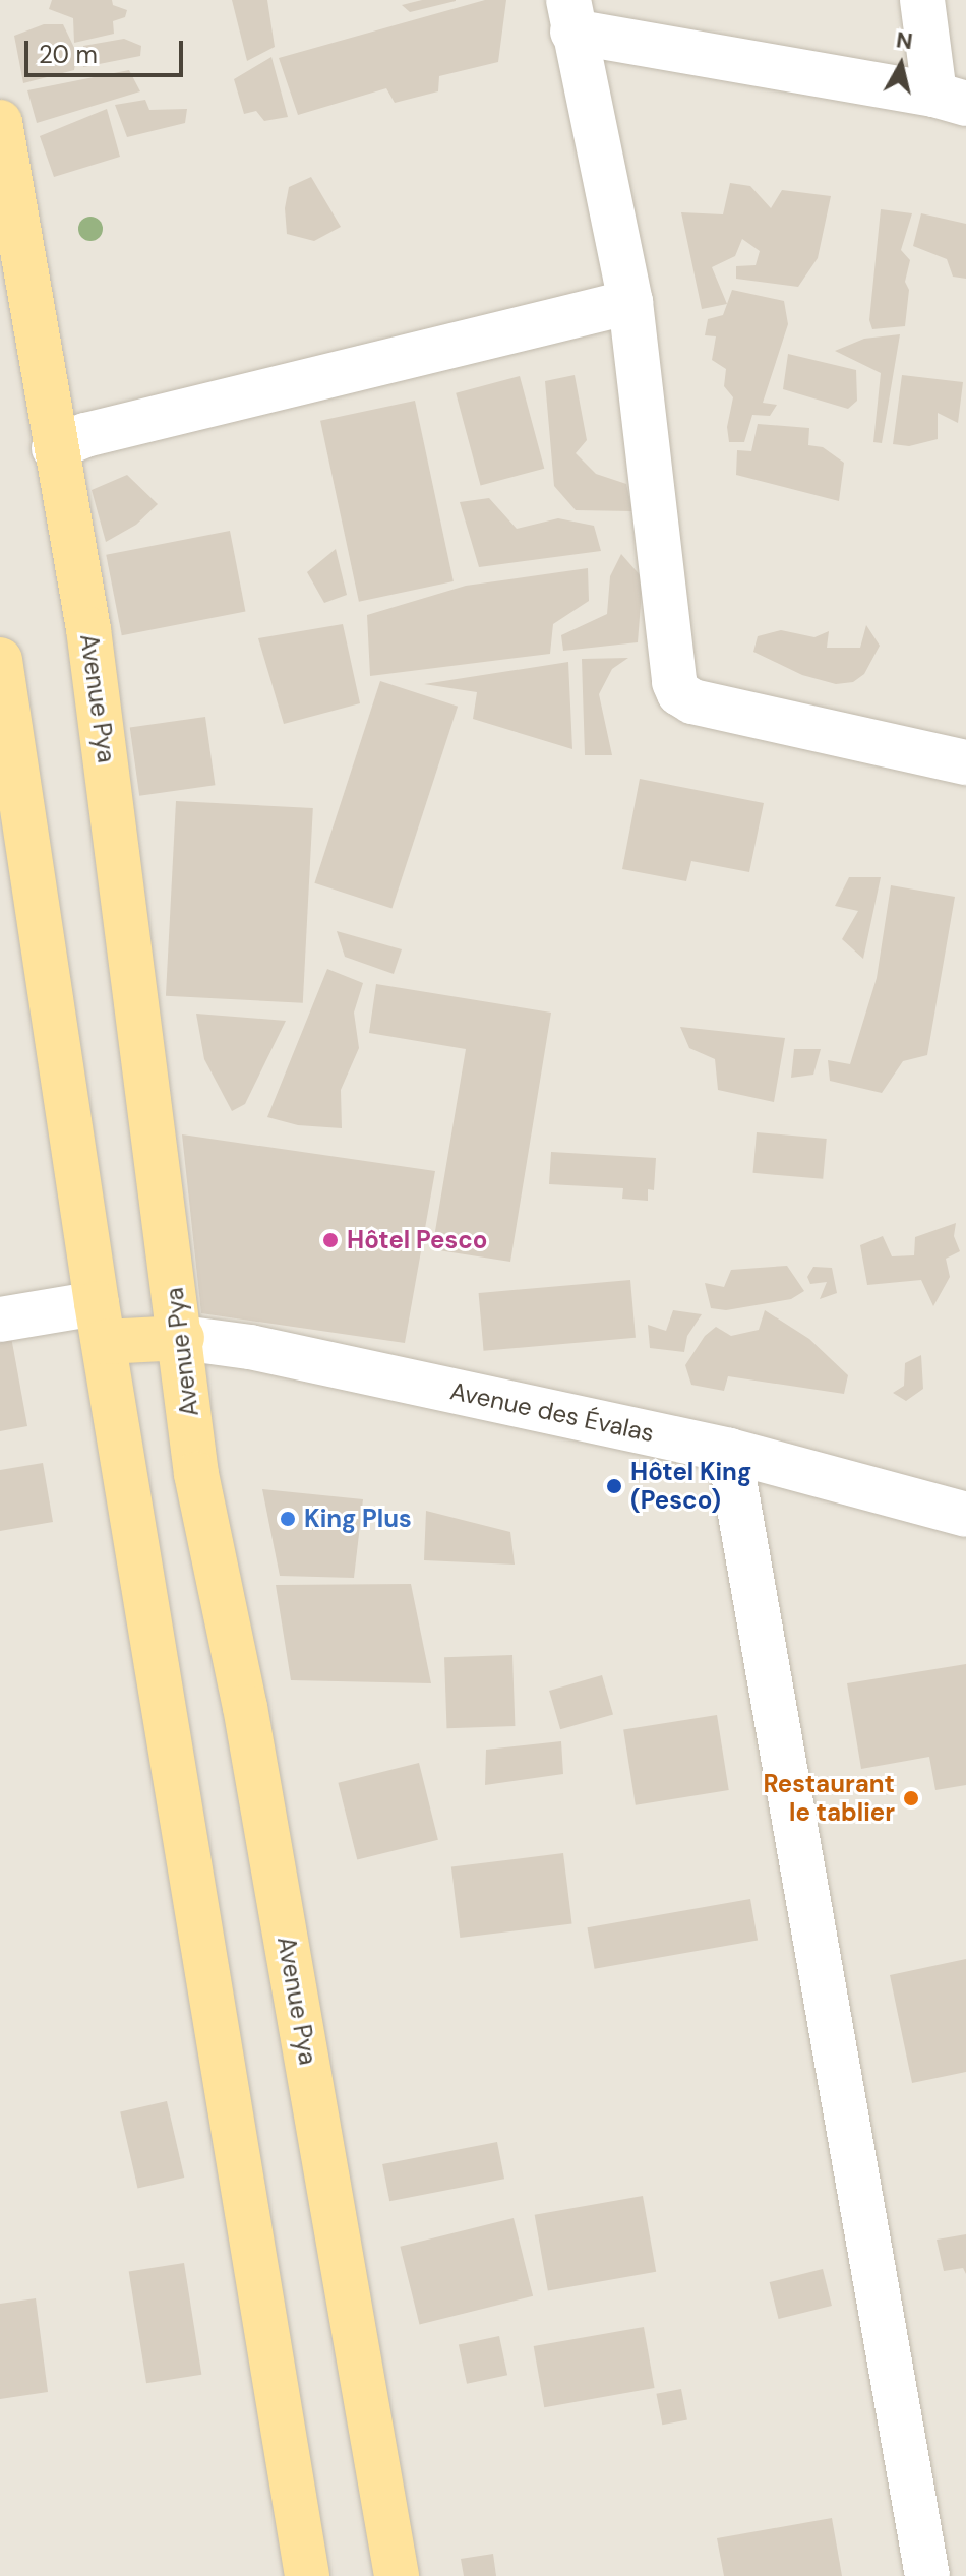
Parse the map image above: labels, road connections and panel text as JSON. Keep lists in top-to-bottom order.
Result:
{
  "streets": {
    "main road": ["Avenue Pya"],
    "street": ["Avenue des Évalas"]
  },
  "crossings": [
    ["Avenue Pya", "Avenue des Évalas"]
  ],
  "places": [
    "Hôtel Pesco",
    "Hôtel King (Pesco)",
    "King Plus",
    "Restaurant le tablier"
  ],
  "scale_bar": "20 m",
  "north": "top"
}
